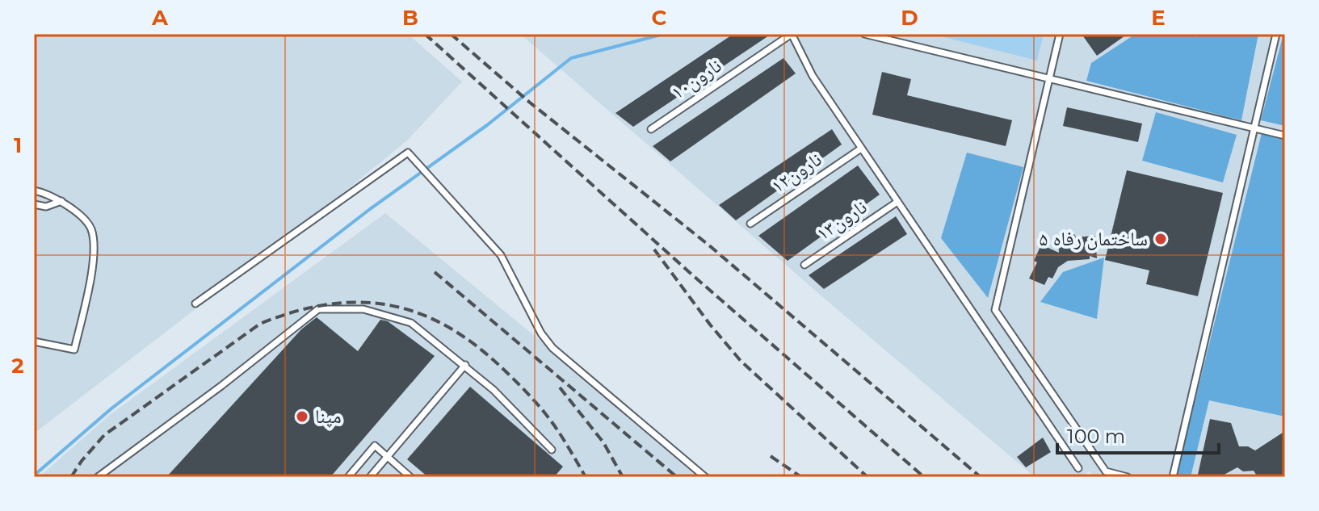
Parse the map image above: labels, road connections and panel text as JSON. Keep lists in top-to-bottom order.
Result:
{
  "streets": {
    "lane": ["نارون۱۰", "نارون۱۲", "نارون۱۳"]
  },
  "places": ["۵ ساختمان رفاه", "مپنا"],
  "scale_bar": "100 m",
  "grid": {
    "columns": [
      "A",
      "B",
      "C",
      "D",
      "E"
    ],
    "rows": ["1", "2"]
  }
}
